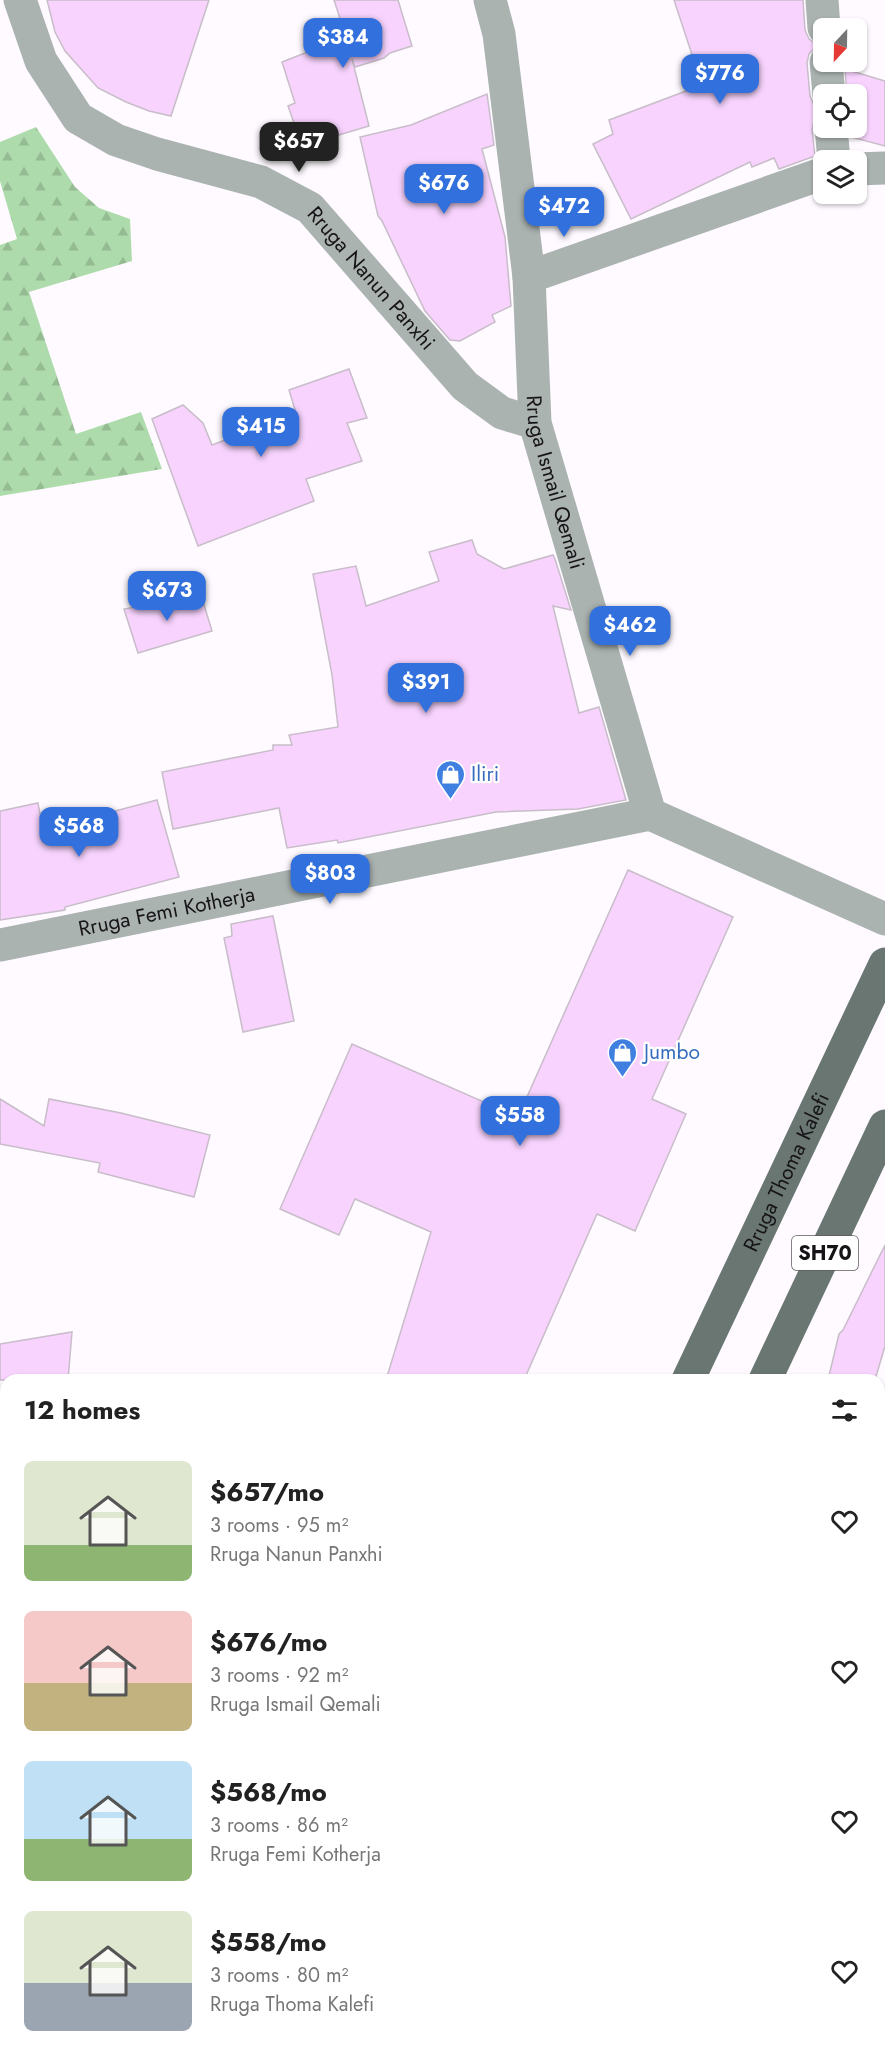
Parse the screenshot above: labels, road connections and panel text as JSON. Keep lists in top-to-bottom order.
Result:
{
  "streets": {
    "main road": ["Rruga Thoma Kalefi", "SH70"],
    "street": ["Rruga Nanun Panxhi", "Rruga Ismail Qemali", "Rruga Femi Kotherja"]
  },
  "crossings": [
    ["Rruga Nanun Panxhi", "Rruga Ismail Qemali"],
    ["Rruga Ismail Qemali", "Rruga Femi Kotherja"]
  ],
  "places": {
    "shop": ["Iliri", "Jumbo"]
  },
  "north": "bottom",
  "page": {
    "price": [
      "$384",
      "$776",
      "$657",
      "$676",
      "$472",
      "$415",
      "$673",
      "$462",
      "$391",
      "$568",
      "$803",
      "$558"
    ],
    "heading": "12 homes",
    "list": [
      {
        "name": "$657/mo",
        "note": "3 rooms · 95 m² · Rruga Nanun Panxhi"
      },
      {
        "name": "$676/mo",
        "note": "3 rooms · 92 m² · Rruga Ismail Qemali"
      },
      {
        "name": "$568/mo",
        "note": "3 rooms · 86 m² · Rruga Femi Kotherja"
      },
      {
        "name": "$558/mo",
        "note": "3 rooms · 80 m² · Rruga Thoma Kalefi"
      }
    ]
  }
}
